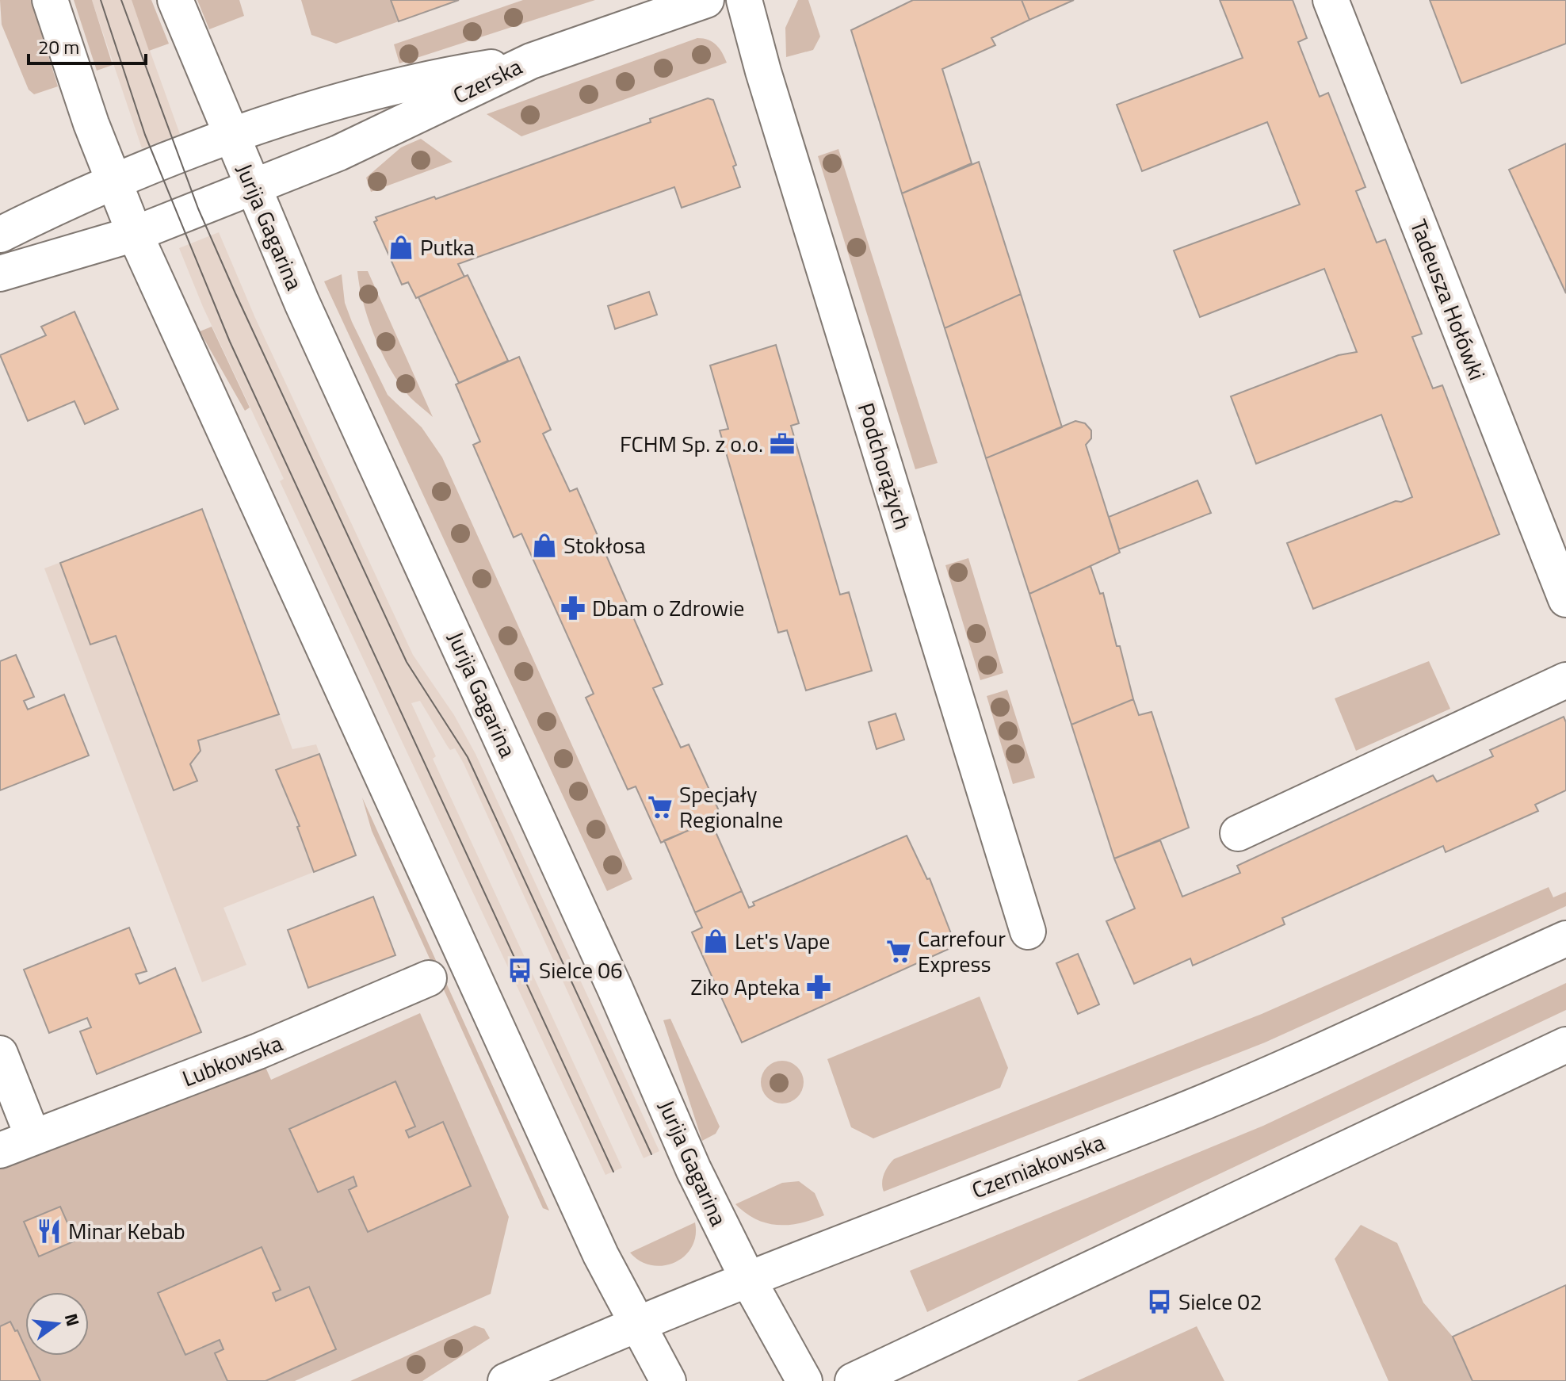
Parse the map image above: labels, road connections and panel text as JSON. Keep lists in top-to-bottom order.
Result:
{
  "streets": {
    "main road": [
      "Czerska",
      "Jurija Gagarina",
      "Tadeusza Hołówki",
      "Podchorążych",
      "Lubkowska",
      "Czerniakowska"
    ]
  },
  "crossings": [
    ["Czerska", "Jurija Gagarina"],
    ["Jurija Gagarina", "Czerniakowska"]
  ],
  "places": {
    "shop": ["Putka", "Stokłosa", "Let's Vape"],
    "office": ["FCHM Sp. z o.o."],
    "pharmacy": ["Dbam o Zdrowie", "Ziko Apteka"],
    "supermarket": ["Specjały Regionalne", "Carrefour Express"],
    "bus stop": ["Sielce 06", "Sielce 02"],
    "restaurant": ["Minar Kebab"]
  },
  "scale_bar": "20 m",
  "north": "right"
}
